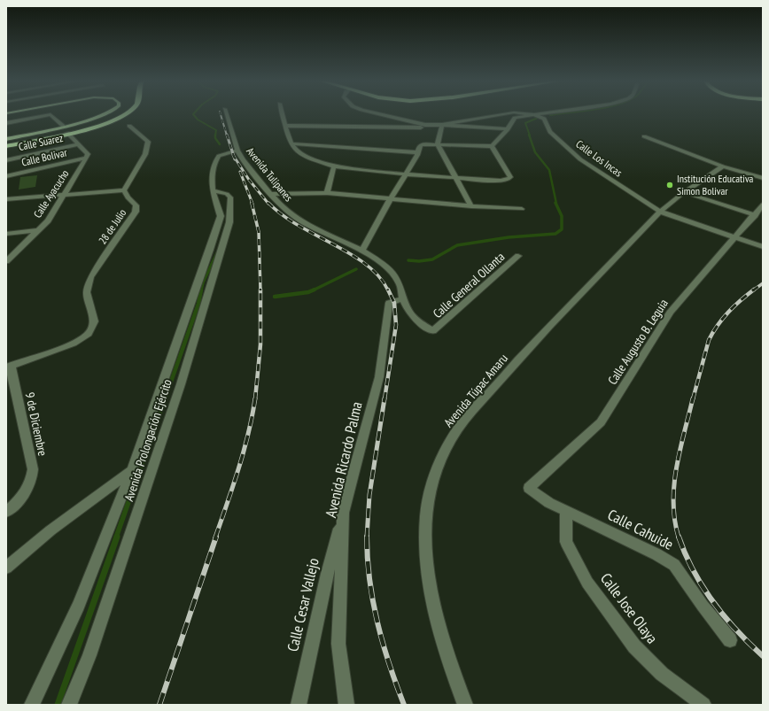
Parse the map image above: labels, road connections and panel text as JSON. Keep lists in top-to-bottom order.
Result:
{
  "streets": {
    "street": [
      "Calle Suarez",
      "Calle Bolivar",
      "Calle Los Incas",
      "Avenida Tulipanes",
      "Calle Ayacucho",
      "28 de Julio",
      "Calle General Ollanta",
      "Calle Augusto B. Leguia",
      "Avenida Túpac Amaru",
      "9 de Diciembre",
      "Avenida Prolongación Ejército",
      "Avenida Ricardo Palma",
      "Calle Cahuide",
      "Calle Cesar Vallejo",
      "Calle Jose Olaya"
    ]
  },
  "crossings": [
    ["Calle Bolivar", "Calle Ayacucho"],
    ["Calle Los Incas", "Calle Augusto B. Leguia"],
    ["Calle Los Incas", "Avenida Túpac Amaru"],
    ["Avenida Tulipanes", "Avenida Prolongación Ejército"],
    ["28 de Julio", "9 de Diciembre"],
    ["Calle General Ollanta", "Avenida Ricardo Palma"],
    ["Calle Augusto B. Leguia", "Calle Cahuide"],
    ["Avenida Ricardo Palma", "Calle Cesar Vallejo"],
    ["Calle Cahuide", "Calle Jose Olaya"]
  ],
  "places": ["Institución Educativa Simon Bolivar"]
}
